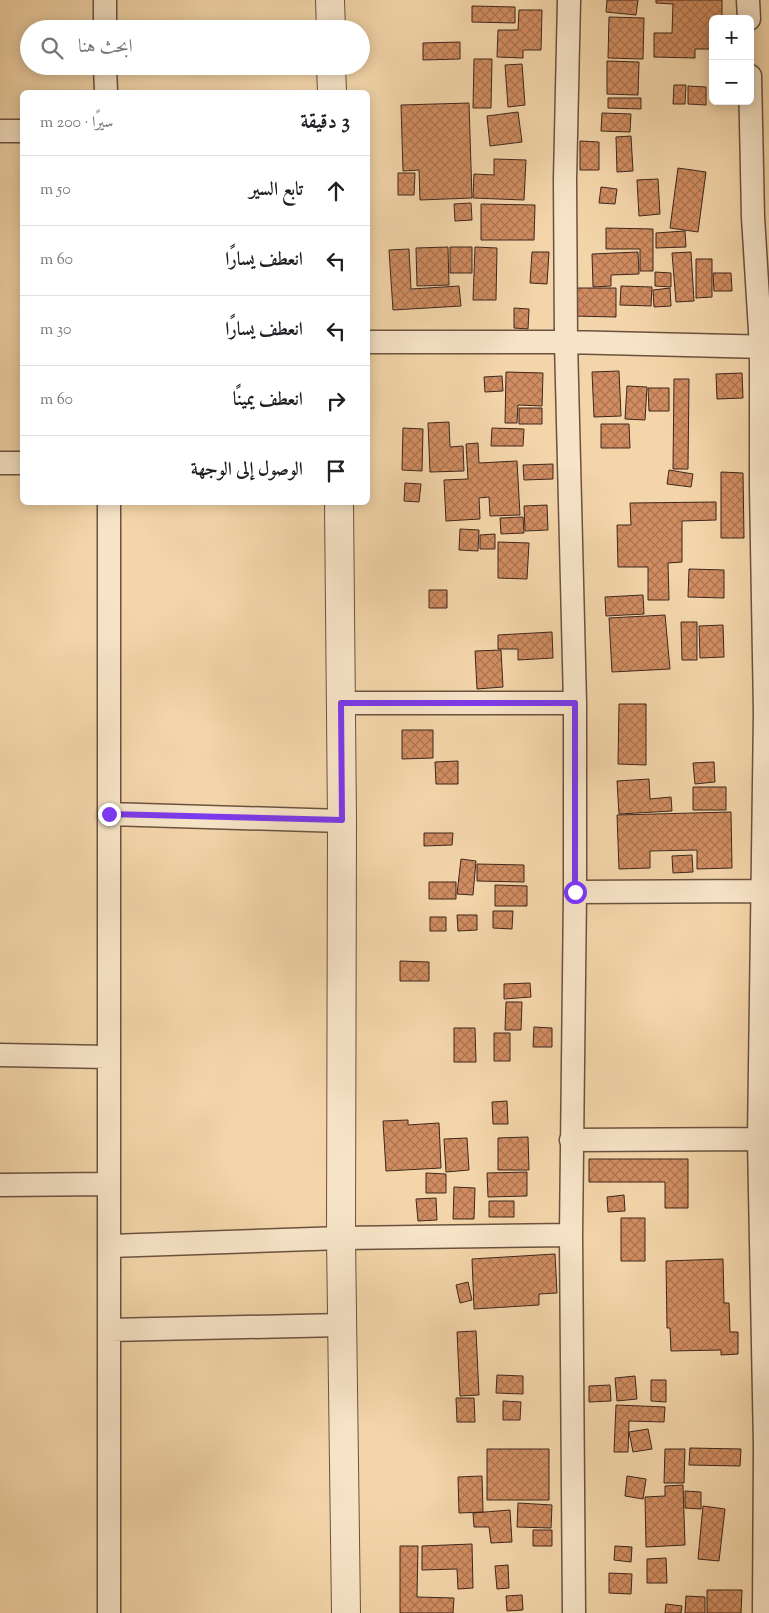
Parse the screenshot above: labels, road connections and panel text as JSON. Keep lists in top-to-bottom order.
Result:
{
  "page": {
    "map_buttons": ["+", "−"],
    "search": "ابحث هنا",
    "heading": ["3 دقيقة", "سيرًا · 200 m"],
    "list": [
      ["تابع السير", "50 m"],
      ["انعطف يسارًا", "60 m"],
      ["انعطف يسارًا", "30 m"],
      ["انعطف يمينًا", "60 m"],
      "الوصول إلى الوجهة"
    ]
  }
}
